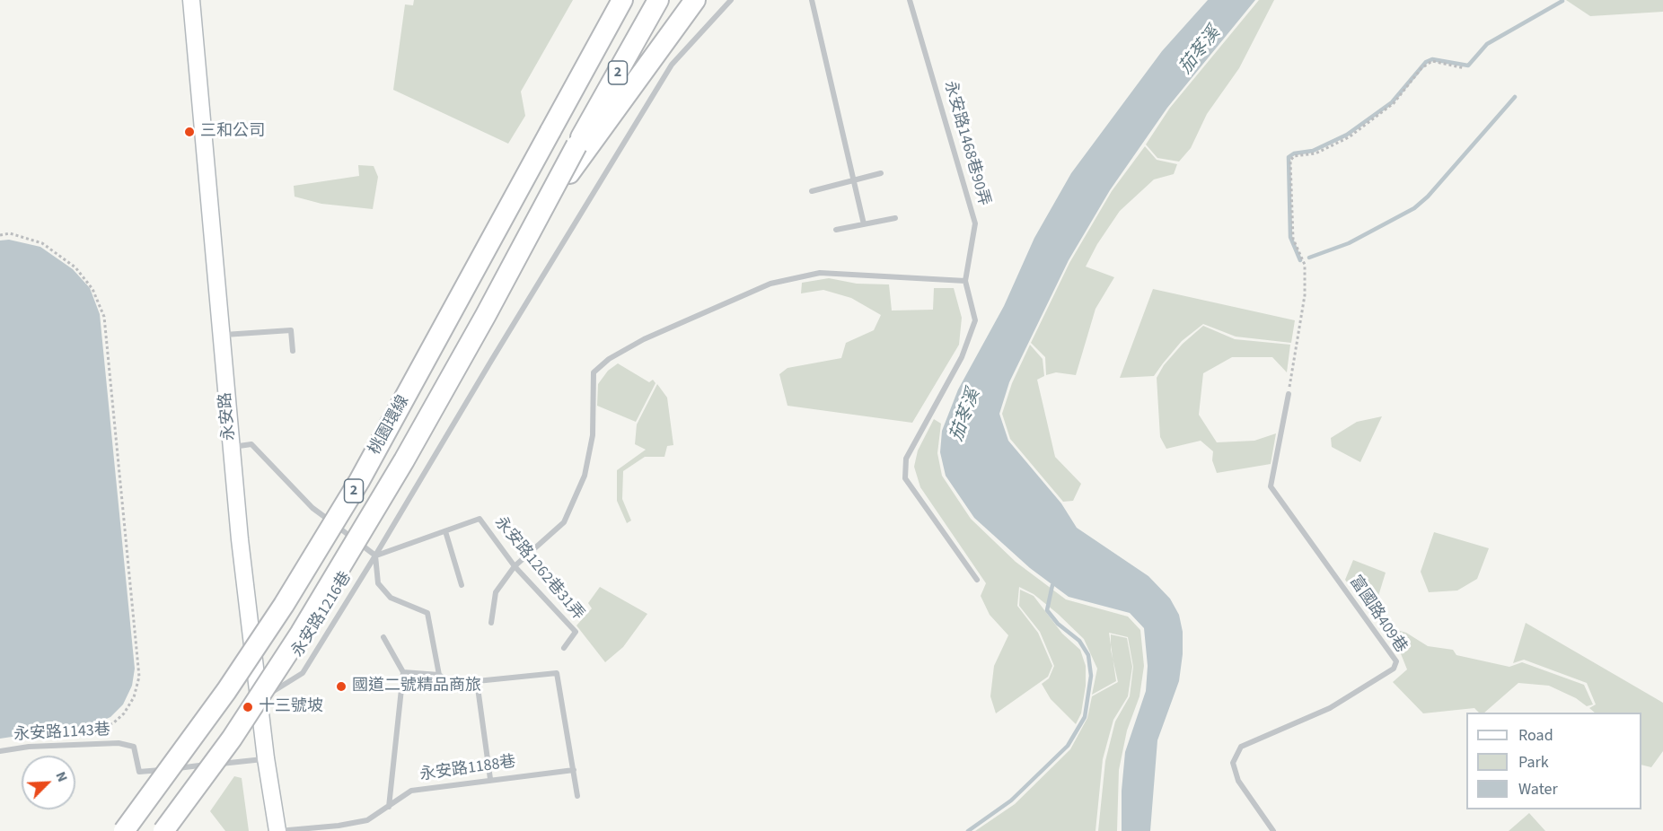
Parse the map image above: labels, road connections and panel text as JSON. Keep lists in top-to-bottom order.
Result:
{
  "streets": {
    "highway": ["2", "桃園環線"],
    "main road": ["永安路"],
    "lane": [
      "永安路1468巷90弄",
      "永安路1262巷31弄",
      "永安路1216巷",
      "富國路409巷",
      "永安路1143巷",
      "永安路1188巷"
    ]
  },
  "crossings": [
    ["永安路", "永安路1216巷"],
    ["永安路", "永安路1143巷"],
    ["永安路", "永安路1188巷"],
    ["永安路1262巷31弄", "永安路1216巷"]
  ],
  "water": ["茄苳溪"],
  "places": ["三和公司", "國道二號精品商旅", "十三號坡"],
  "legend": ["Road", "Park", "Water"],
  "north": "top right"
}
